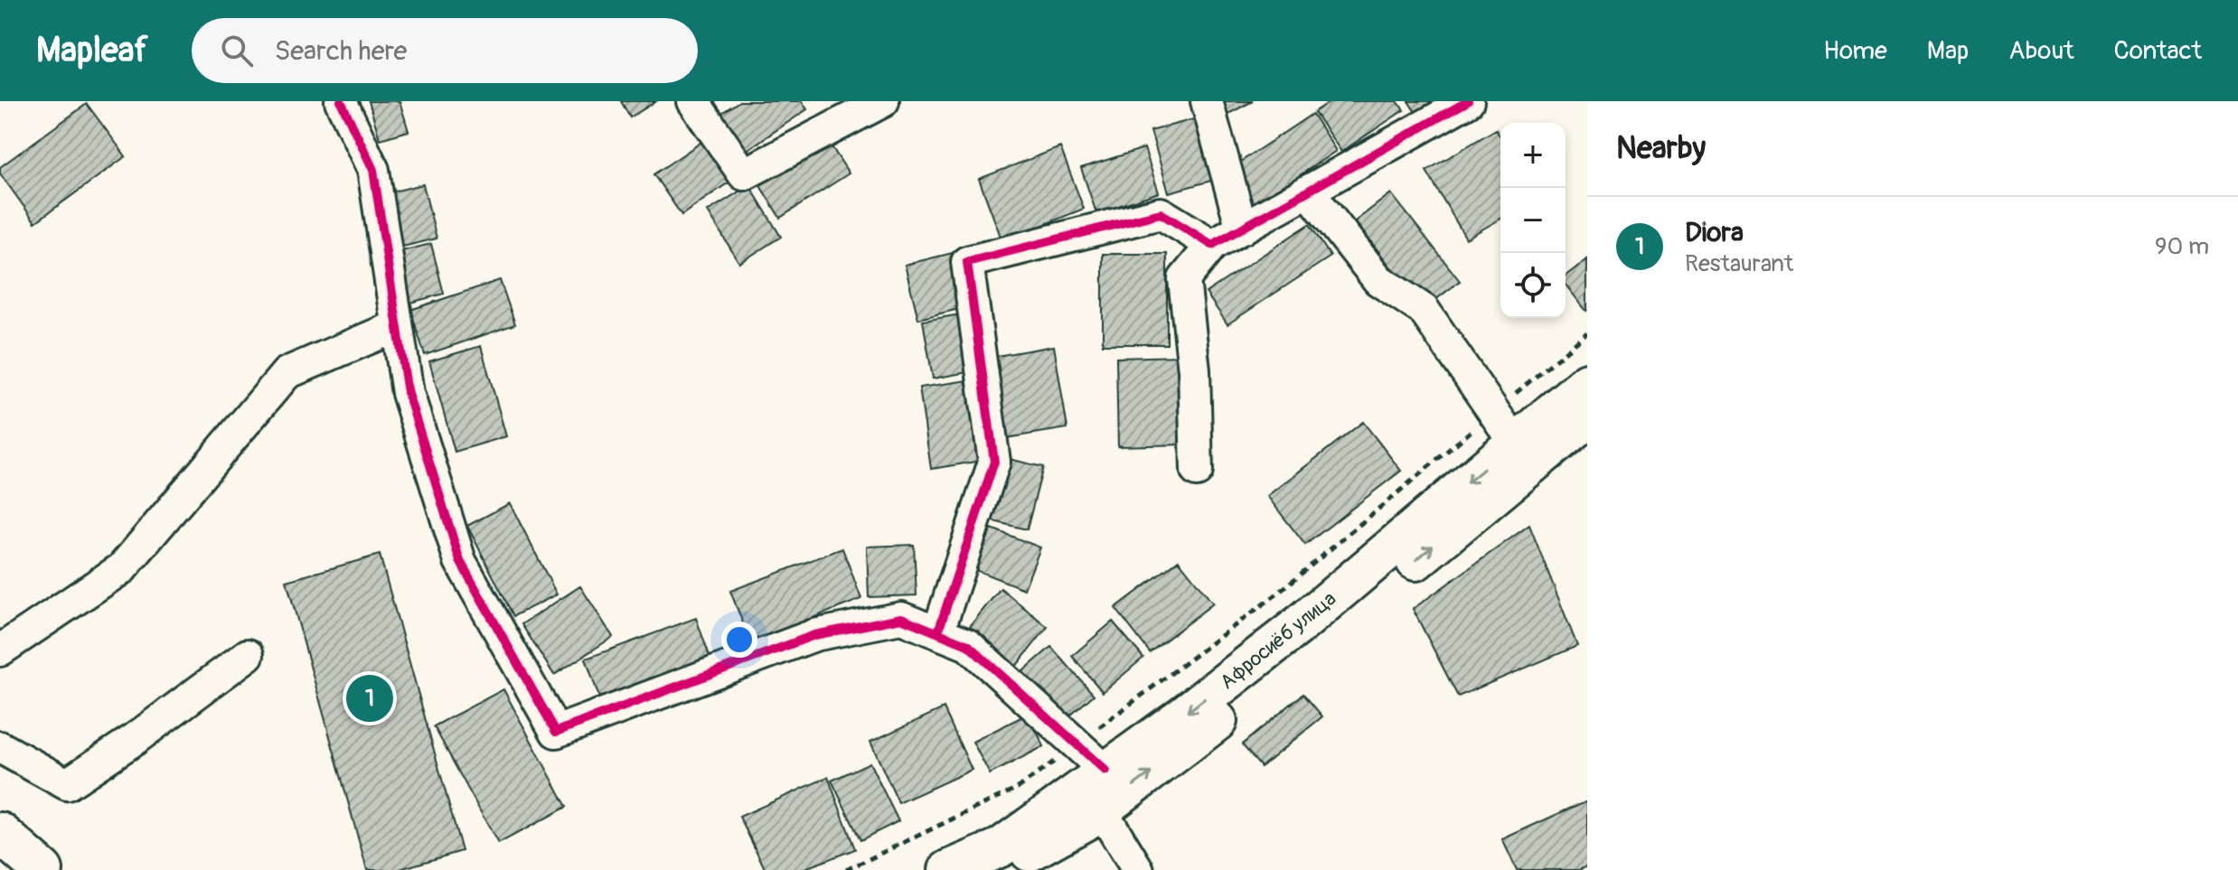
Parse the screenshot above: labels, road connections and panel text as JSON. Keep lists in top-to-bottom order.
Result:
{
  "streets": {
    "main road": ["Афросиёб улица"]
  },
  "page": {
    "header": "Mapleaf",
    "search": "Search here",
    "nav": [
      "Home",
      "Map",
      "About",
      "Contact"
    ],
    "heading": "Nearby",
    "map_buttons": ["+", "−"],
    "list": [
      {
        "mark": "1",
        "name": "Diora",
        "note": "Restaurant",
        "value": "90 m"
      }
    ],
    "pins": "1"
  }
}
